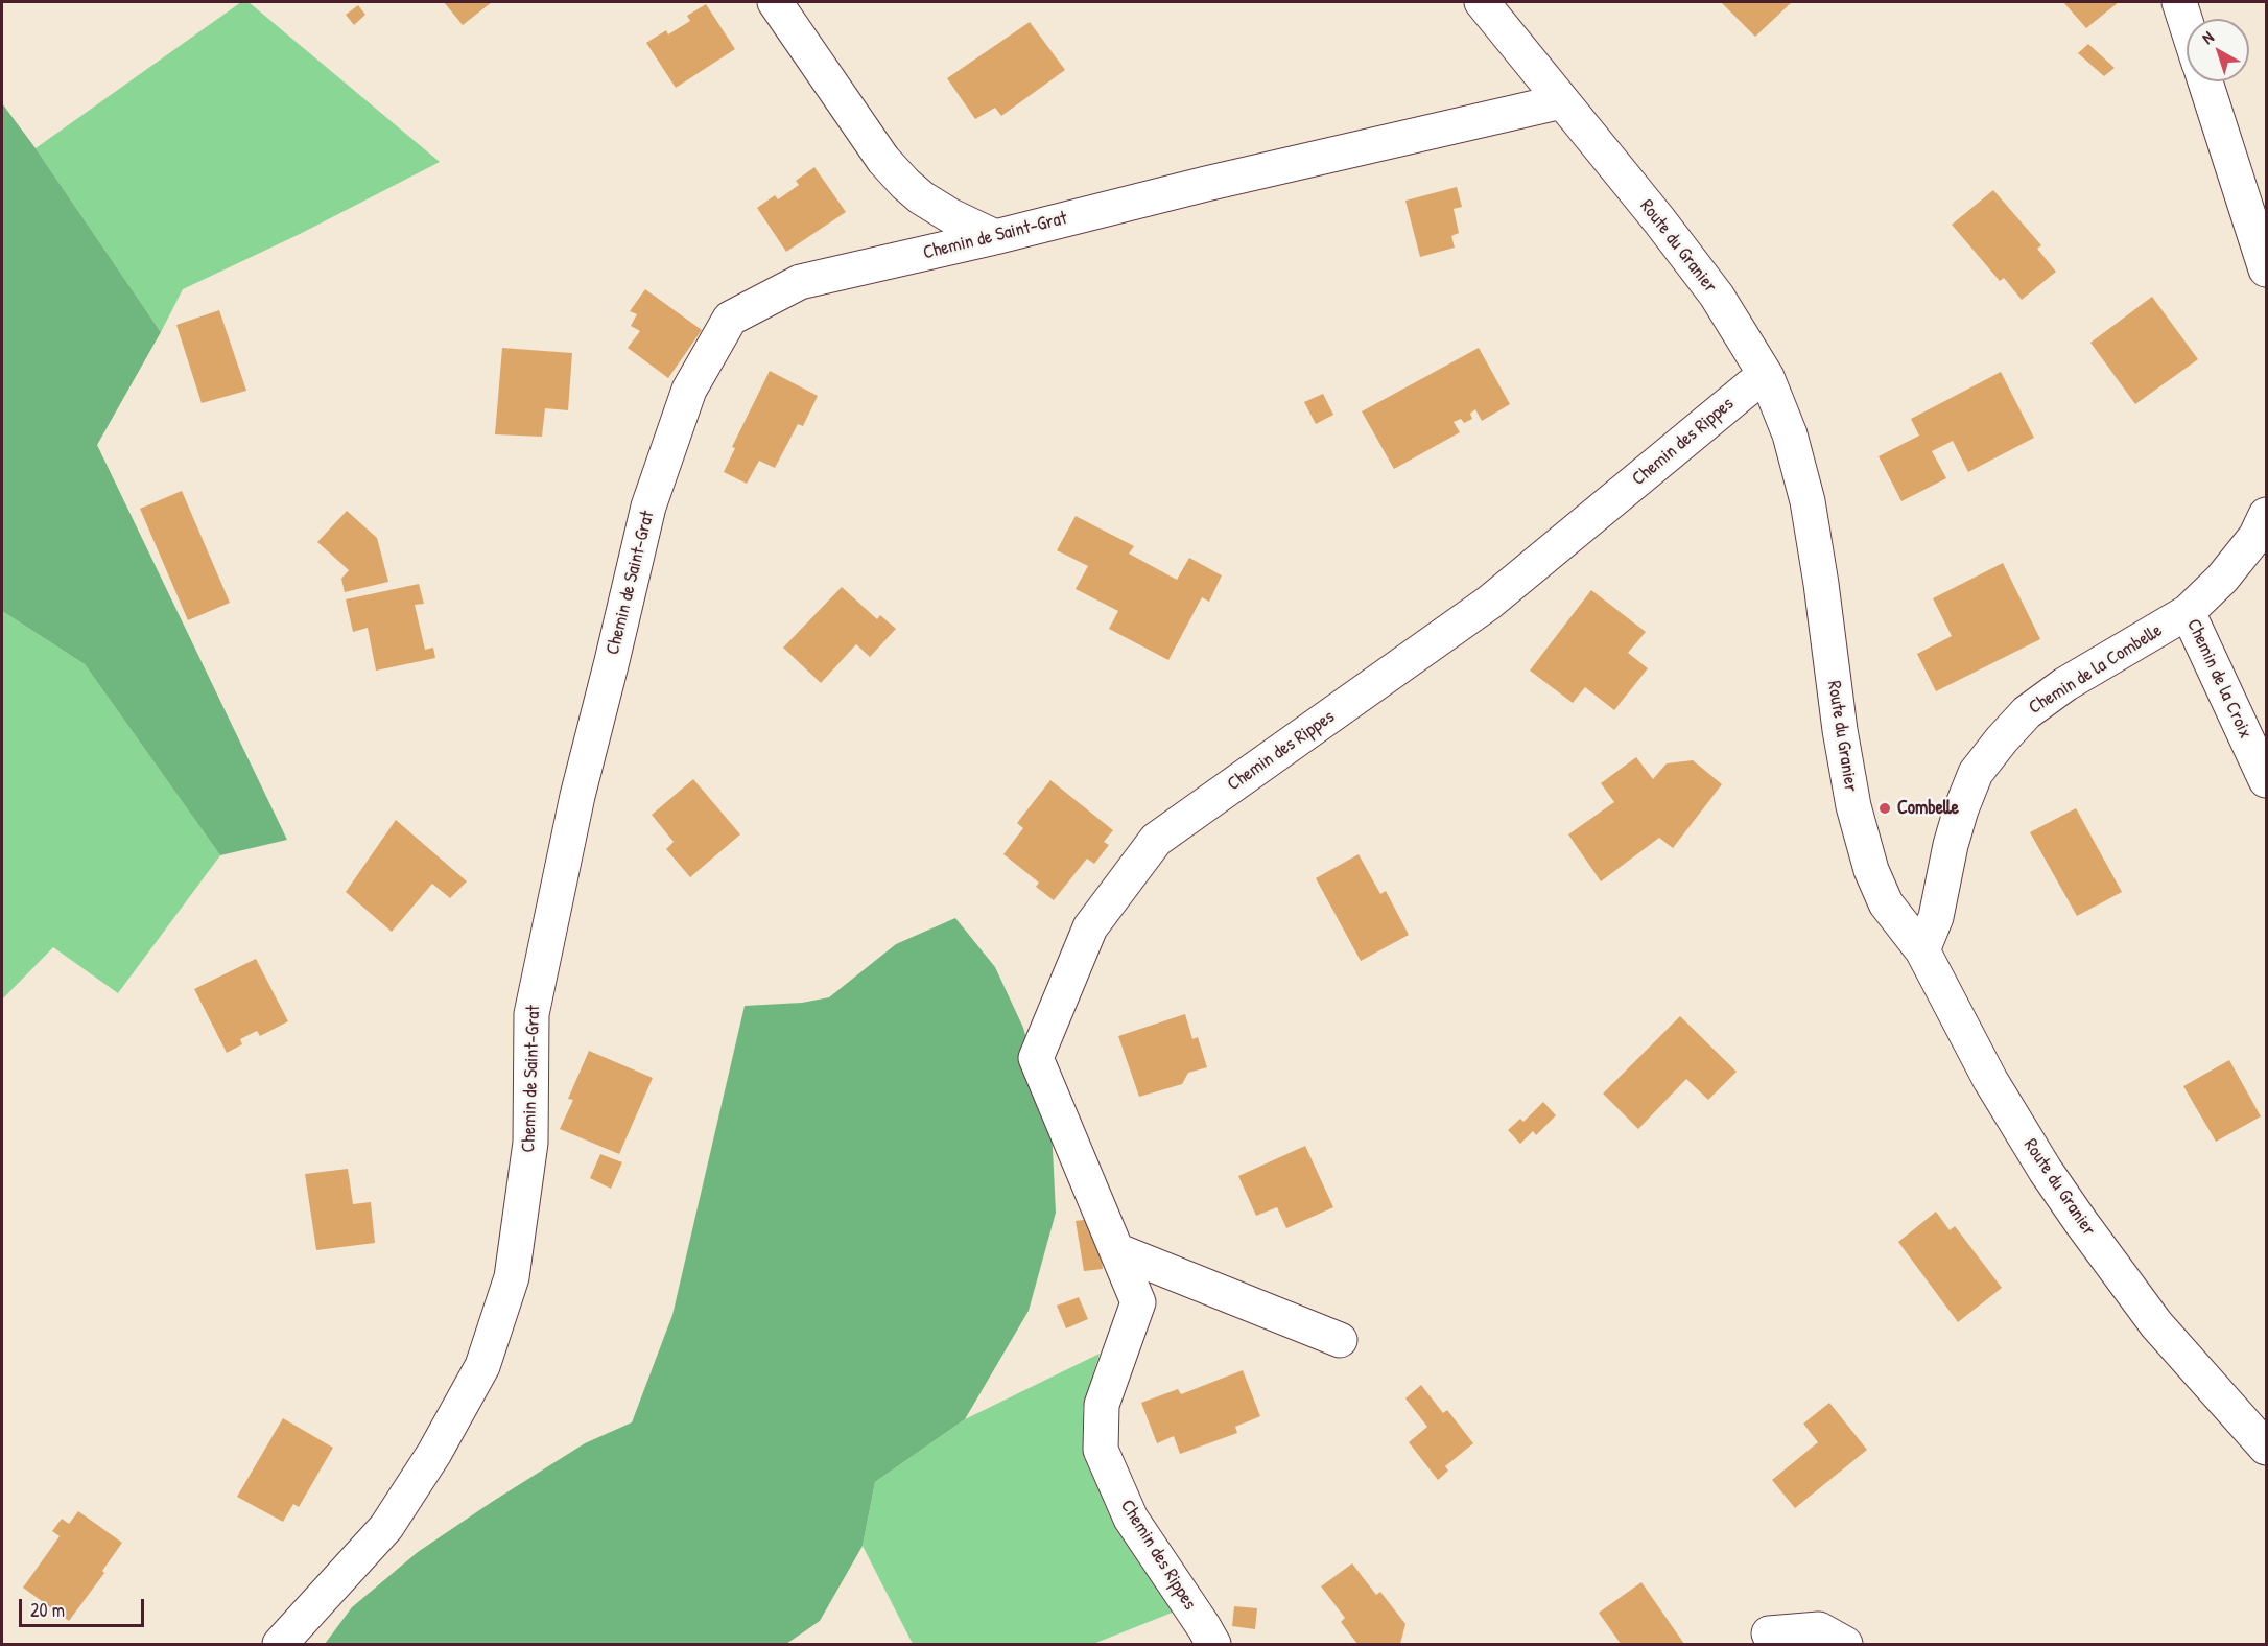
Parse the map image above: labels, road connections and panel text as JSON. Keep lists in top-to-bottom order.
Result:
{
  "streets": {
    "street": [
      "Chemin de Saint-Grat",
      "Route du Granier",
      "Chemin des Rippes",
      "Chemin de la Combelle",
      "Chemin de la Croix"
    ]
  },
  "crossings": [
    ["Chemin de Saint-Grat", "Route du Granier"],
    ["Route du Granier", "Chemin des Rippes"],
    ["Route du Granier", "Chemin de la Combelle"],
    ["Chemin de la Combelle", "Chemin de la Croix"]
  ],
  "places": ["Combelle"],
  "scale_bar": "20 m",
  "north": "top left"
}
